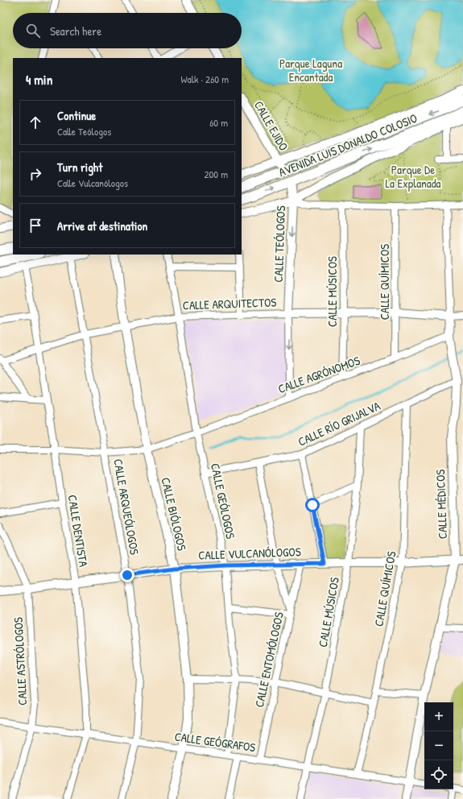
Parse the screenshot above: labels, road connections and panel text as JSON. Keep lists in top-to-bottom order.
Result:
{
  "streets": {
    "main road": ["AVENIDA LUIS DONALDO COLOSIO"],
    "street": [
      "CALLE EJIDO",
      "CALLE TEÓLOGOS",
      "CALLE QUÍMICOS",
      "CALLE MÚSICOS",
      "CALLE ARQUITECTOS",
      "CALLE AGRÓNOMOS",
      "CALLE RÍO GRIJALVA",
      "CALLE GEÓLOGOS",
      "CALLE MÉDICOS",
      "CALLE ARQUEÓLOGOS",
      "CALLE BIÓLOGOS",
      "CALLE DENTISTA",
      "CALLE VULCANÓLOGOS",
      "CALLE ENTOMÓLOGOS",
      "CALLE ASTRÓLOGOS",
      "CALLE GEÓGRAFOS"
    ]
  },
  "crossings": [
    ["CALLE EJIDO", "AVENIDA LUIS DONALDO COLOSIO"],
    ["CALLE TEÓLOGOS", "CALLE ARQUITECTOS"],
    ["CALLE TEÓLOGOS", "CALLE AGRÓNOMOS"],
    ["CALLE QUÍMICOS", "CALLE ARQUITECTOS"],
    ["CALLE QUÍMICOS", "CALLE AGRÓNOMOS"],
    ["CALLE QUÍMICOS", "CALLE RÍO GRIJALVA"],
    ["CALLE QUÍMICOS", "CALLE VULCANÓLOGOS"],
    ["CALLE QUÍMICOS", "CALLE GEÓGRAFOS"],
    ["CALLE MÚSICOS", "CALLE ARQUITECTOS"],
    ["CALLE MÚSICOS", "CALLE AGRÓNOMOS"],
    ["CALLE MÚSICOS", "CALLE RÍO GRIJALVA"],
    ["CALLE MÚSICOS", "CALLE VULCANÓLOGOS"],
    ["CALLE MÚSICOS", "CALLE GEÓGRAFOS"],
    ["CALLE ARQUITECTOS", "CALLE GEÓLOGOS"],
    ["CALLE ARQUITECTOS", "CALLE MÉDICOS"],
    ["CALLE ARQUITECTOS", "CALLE ARQUEÓLOGOS"],
    ["CALLE ARQUITECTOS", "CALLE BIÓLOGOS"],
    ["CALLE ARQUITECTOS", "CALLE DENTISTA"],
    ["CALLE AGRÓNOMOS", "CALLE GEÓLOGOS"],
    ["CALLE AGRÓNOMOS", "CALLE MÉDICOS"],
    ["CALLE AGRÓNOMOS", "CALLE ARQUEÓLOGOS"],
    ["CALLE AGRÓNOMOS", "CALLE BIÓLOGOS"],
    ["CALLE RÍO GRIJALVA", "CALLE GEÓLOGOS"],
    ["CALLE RÍO GRIJALVA", "CALLE MÉDICOS"],
    ["CALLE GEÓLOGOS", "CALLE VULCANÓLOGOS"],
    ["CALLE GEÓLOGOS", "CALLE GEÓGRAFOS"],
    ["CALLE MÉDICOS", "CALLE VULCANÓLOGOS"],
    ["CALLE MÉDICOS", "CALLE GEÓGRAFOS"],
    ["CALLE ARQUEÓLOGOS", "CALLE VULCANÓLOGOS"],
    ["CALLE ARQUEÓLOGOS", "CALLE GEÓGRAFOS"],
    ["CALLE BIÓLOGOS", "CALLE VULCANÓLOGOS"],
    ["CALLE BIÓLOGOS", "CALLE GEÓGRAFOS"],
    ["CALLE DENTISTA", "CALLE VULCANÓLOGOS"],
    ["CALLE DENTISTA", "CALLE GEÓGRAFOS"],
    ["CALLE VULCANÓLOGOS", "CALLE ENTOMÓLOGOS"],
    ["CALLE VULCANÓLOGOS", "CALLE ASTRÓLOGOS"],
    ["CALLE ENTOMÓLOGOS", "CALLE GEÓGRAFOS"],
    ["CALLE ASTRÓLOGOS", "CALLE GEÓGRAFOS"]
  ],
  "parks": ["Parque Laguna Encantada", "Parque De La Explanada"],
  "page": {
    "search": "Search here",
    "heading": ["4 min", "Walk · 260 m"],
    "list": [
      ["Continue", "Calle Teólogos", "60 m"],
      ["Turn right", "Calle Vulcanólogos", "200 m"],
      "Arrive at destination"
    ],
    "map_buttons": ["+", "−"]
  }
}
